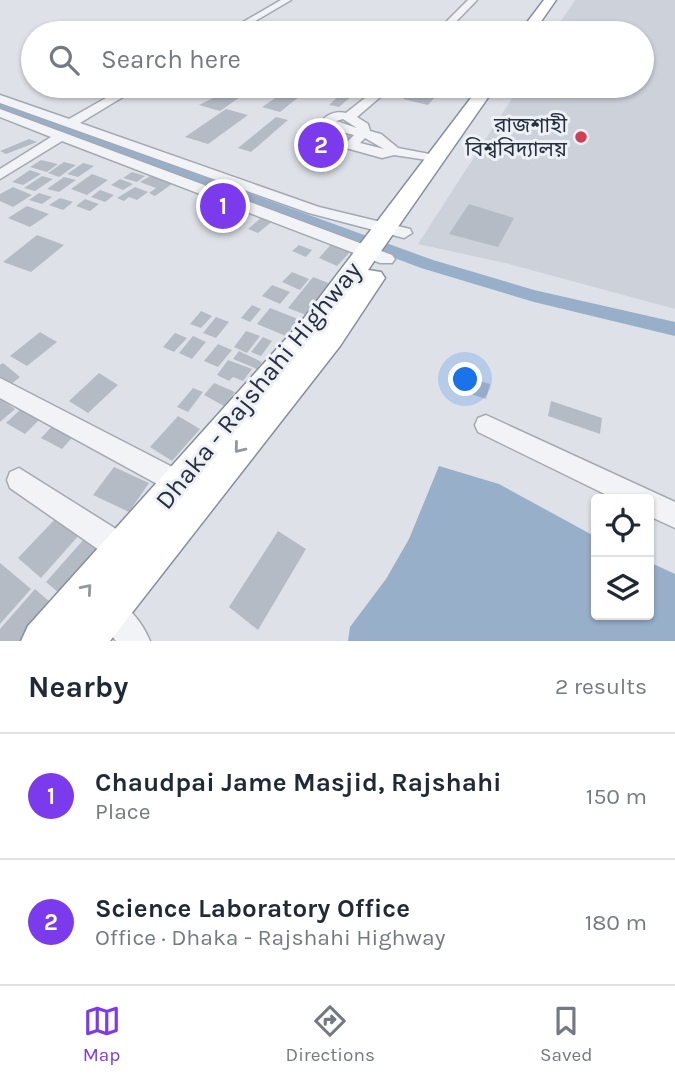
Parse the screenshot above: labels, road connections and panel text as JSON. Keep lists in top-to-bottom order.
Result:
{
  "streets": {
    "highway": ["Dhaka - Rajshahi Highway"]
  },
  "places": ["রাজশাহী বিশ্ববিদ্যালয়"],
  "page": {
    "search": "Search here",
    "pins": ["2", "1"],
    "heading": ["Nearby", "2 results"],
    "list": [
      {
        "mark": "1",
        "name": "Chaudpai Jame Masjid, Rajshahi",
        "note": "Place",
        "value": "150 m"
      },
      {
        "mark": "2",
        "name": "Science Laboratory Office",
        "note": "Office · Dhaka - Rajshahi Highway",
        "value": "180 m"
      }
    ],
    "nav": ["Map", "Directions", "Saved"]
  }
}
